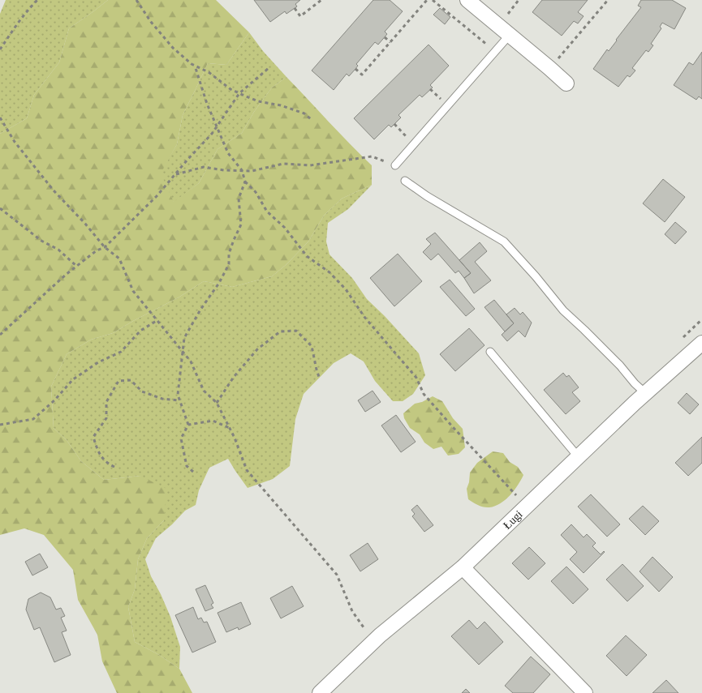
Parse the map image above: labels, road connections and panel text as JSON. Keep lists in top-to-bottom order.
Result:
{
  "streets": {
    "street": ["Ługi"]
  }
}
